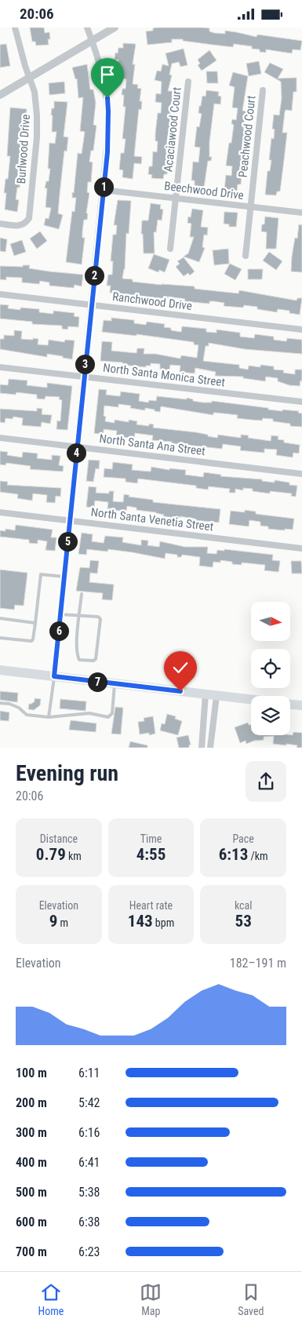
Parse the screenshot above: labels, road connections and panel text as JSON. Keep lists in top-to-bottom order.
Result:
{
  "streets": {
    "street": [
      "Acaciawood Court",
      "Peachwood Court",
      "Burlwood Drive",
      "Beechwood Drive",
      "Ranchwood Drive",
      "North Santa Monica Street",
      "North Santa Ana Street",
      "North Santa Venetia Street"
    ]
  },
  "crossings": [
    ["Acaciawood Court", "Beechwood Drive"],
    ["Peachwood Court", "Beechwood Drive"]
  ],
  "north": "right",
  "page": {
    "status": "20:06",
    "pins": [
      "1",
      "2",
      "3",
      "4",
      "5",
      "6",
      "7"
    ],
    "heading": ["Evening run", "20:06"],
    "stats": [
      ["Distance", "0.79 km"],
      ["Time", "4:55"],
      ["Pace", "6:13 /km"],
      ["Elevation", "9 m"],
      ["Heart rate", "143 bpm"],
      ["kcal", "53"]
    ],
    "chart": ["Elevation", "182–191 m"],
    "list": [
      {
        "name": "100 m",
        "note": "6:11"
      },
      {
        "name": "200 m",
        "note": "5:42"
      },
      {
        "name": "300 m",
        "note": "6:16"
      },
      {
        "name": "400 m",
        "note": "6:41"
      },
      {
        "name": "500 m",
        "note": "5:38"
      },
      {
        "name": "600 m",
        "note": "6:38"
      },
      {
        "name": "700 m",
        "note": "6:23"
      }
    ],
    "tabs": ["Home", "Map", "Saved"]
  }
}
